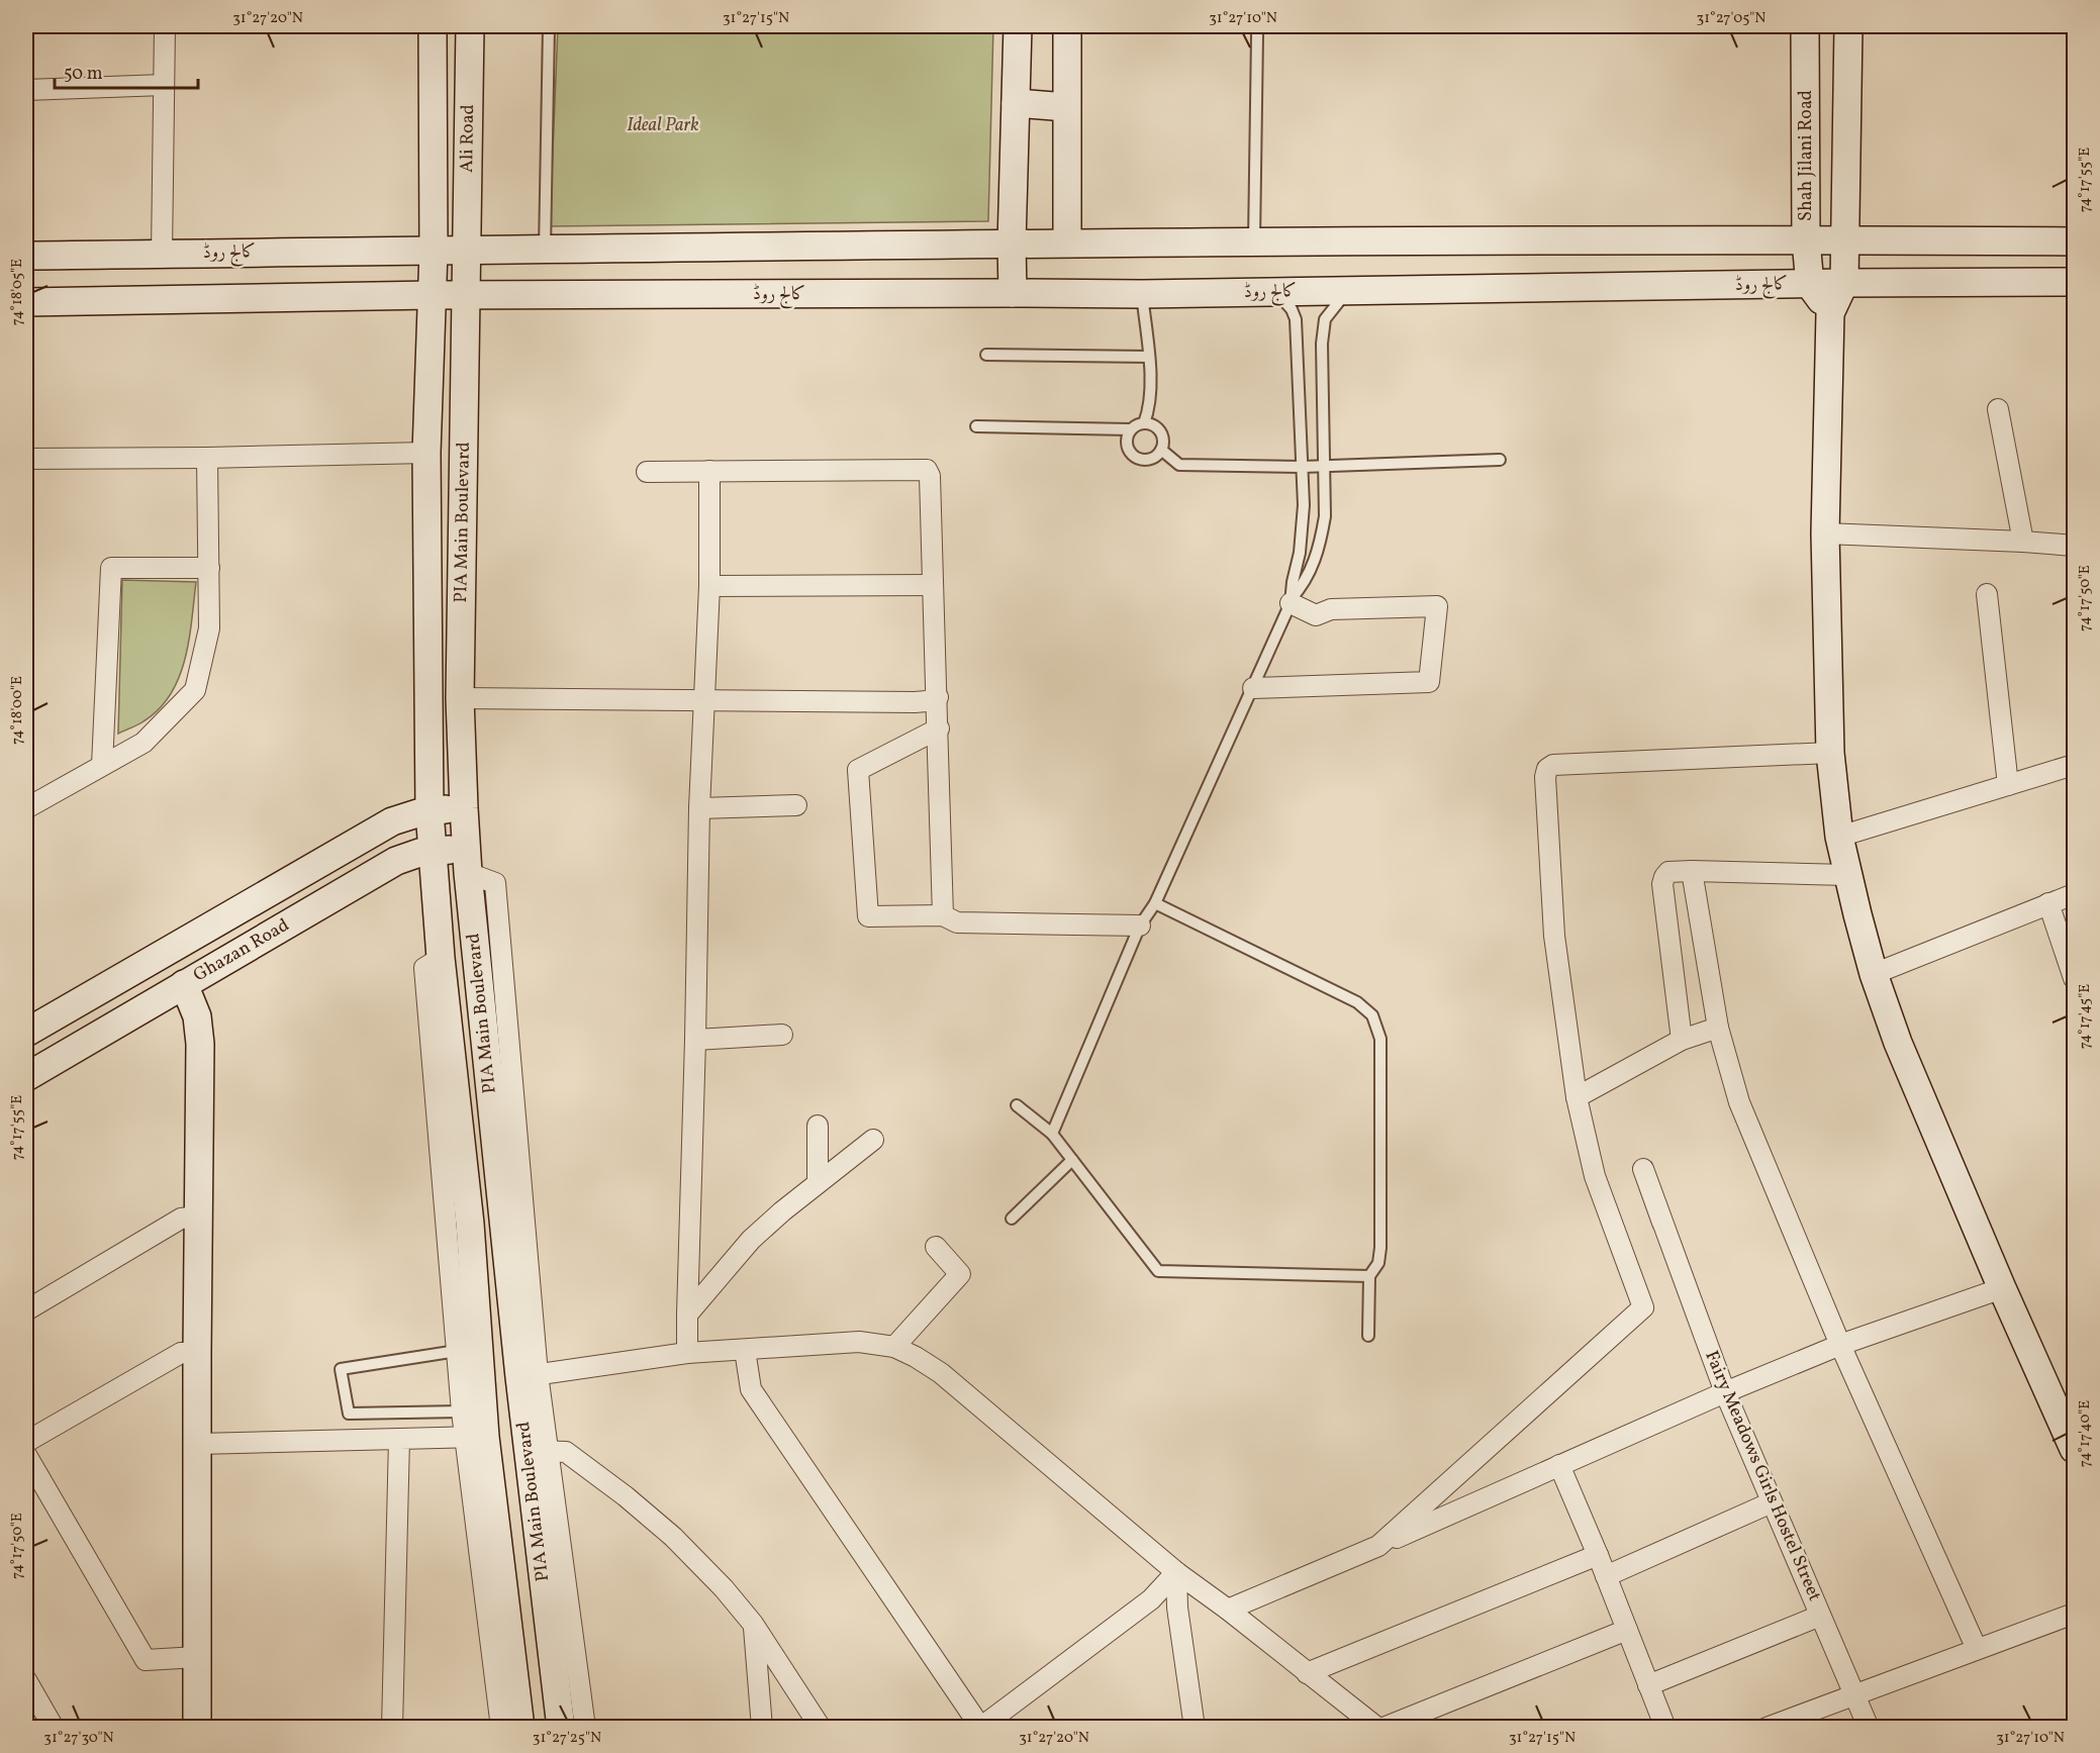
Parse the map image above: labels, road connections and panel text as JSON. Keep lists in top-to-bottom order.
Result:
{
  "streets": {
    "main road": [
      "Ali Road",
      "Shah Jilani Road",
      "کالج روڈ",
      "PIA Main Boulevard",
      "Ghazan Road"
    ],
    "street": ["Fairy Meadows Girls Hostel Street"]
  },
  "crossings": [
    ["Ali Road", "کالج روڈ"],
    ["Ali Road", "PIA Main Boulevard"],
    ["Shah Jilani Road", "کالج روڈ"],
    ["کالج روڈ", "PIA Main Boulevard"],
    ["PIA Main Boulevard", "Ghazan Road"]
  ],
  "parks": ["Ideal Park"],
  "scale_bar": "50 m",
  "coordinates": [
    "31°27'20\"N",
    "31°27'15\"N",
    "31°27'10\"N",
    "31°27'05\"N",
    "74°17'55\"E",
    "74°18'05\"E",
    "74°17'50\"E",
    "74°18'00\"E",
    "74°17'45\"E",
    "74°17'40\"E",
    "31°27'30\"N",
    "31°27'25\"N"
  ]
}
